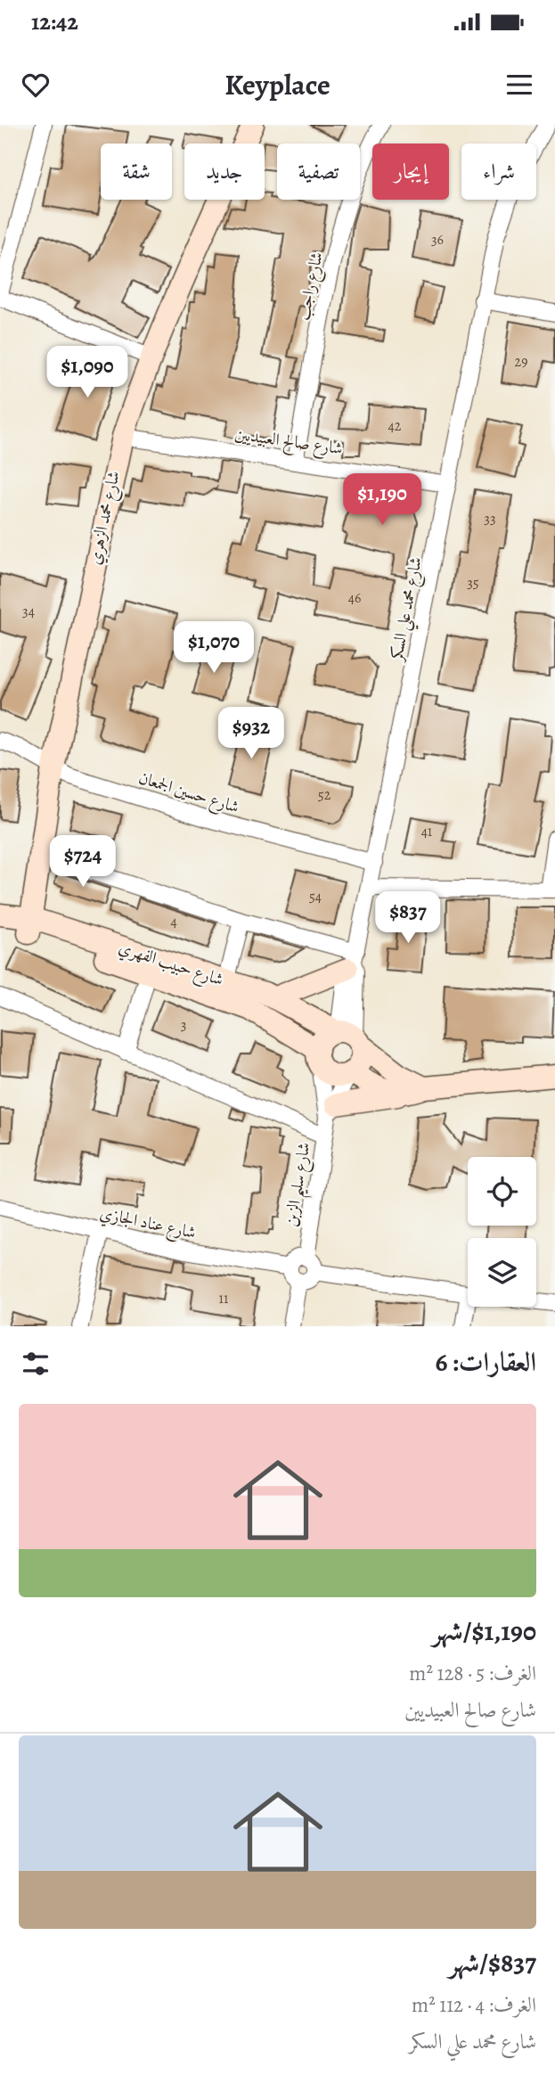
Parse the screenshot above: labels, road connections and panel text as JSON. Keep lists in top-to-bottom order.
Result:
{
  "streets": {
    "street": [
      "شارع راجب",
      "شارع صالح العبيديين",
      "شارع محمد الزهري",
      "شارع محمد علي السكر",
      "شارع حسين الجمعان",
      "شارع حبيب الفهري",
      "شارع سليم الزبن",
      "شارع عناد الجازي"
    ]
  },
  "crossings": [
    ["شارع راجب", "شارع صالح العبيديين"],
    ["شارع صالح العبيديين", "شارع محمد الزهري"],
    ["شارع صالح العبيديين", "شارع محمد علي السكر"],
    ["شارع محمد الزهري", "شارع حسين الجمعان"],
    ["شارع محمد الزهري", "شارع حبيب الفهري"],
    ["شارع محمد علي السكر", "شارع حسين الجمعان"],
    ["شارع محمد علي السكر", "شارع حبيب الفهري"],
    ["شارع محمد علي السكر", "شارع سليم الزبن"],
    ["شارع حبيب الفهري", "شارع سليم الزبن"],
    ["شارع سليم الزبن", "شارع عناد الجازي"]
  ],
  "house_numbers": [
    "36",
    "29",
    "42",
    "33",
    "35",
    "46",
    "34",
    "52",
    "41",
    "54",
    "4",
    "3",
    "11"
  ],
  "page": {
    "status": "12:42",
    "header": "Keyplace",
    "chip": [
      "شراء",
      "إيجار",
      "تصفية",
      "جديد",
      "شقة"
    ],
    "price": [
      "$1,090",
      "$1,190",
      "$1,070",
      "$932",
      "$724",
      "$837"
    ],
    "heading": "العقارات: 6",
    "list": [
      {
        "name": "$1,190/شهر",
        "note": "الغرف: 5 · 128 m² · شارع صالح العبيديين"
      },
      {
        "name": "$837/شهر",
        "note": "الغرف: 4 · 112 m² · شارع محمد علي السكر"
      }
    ]
  }
}
